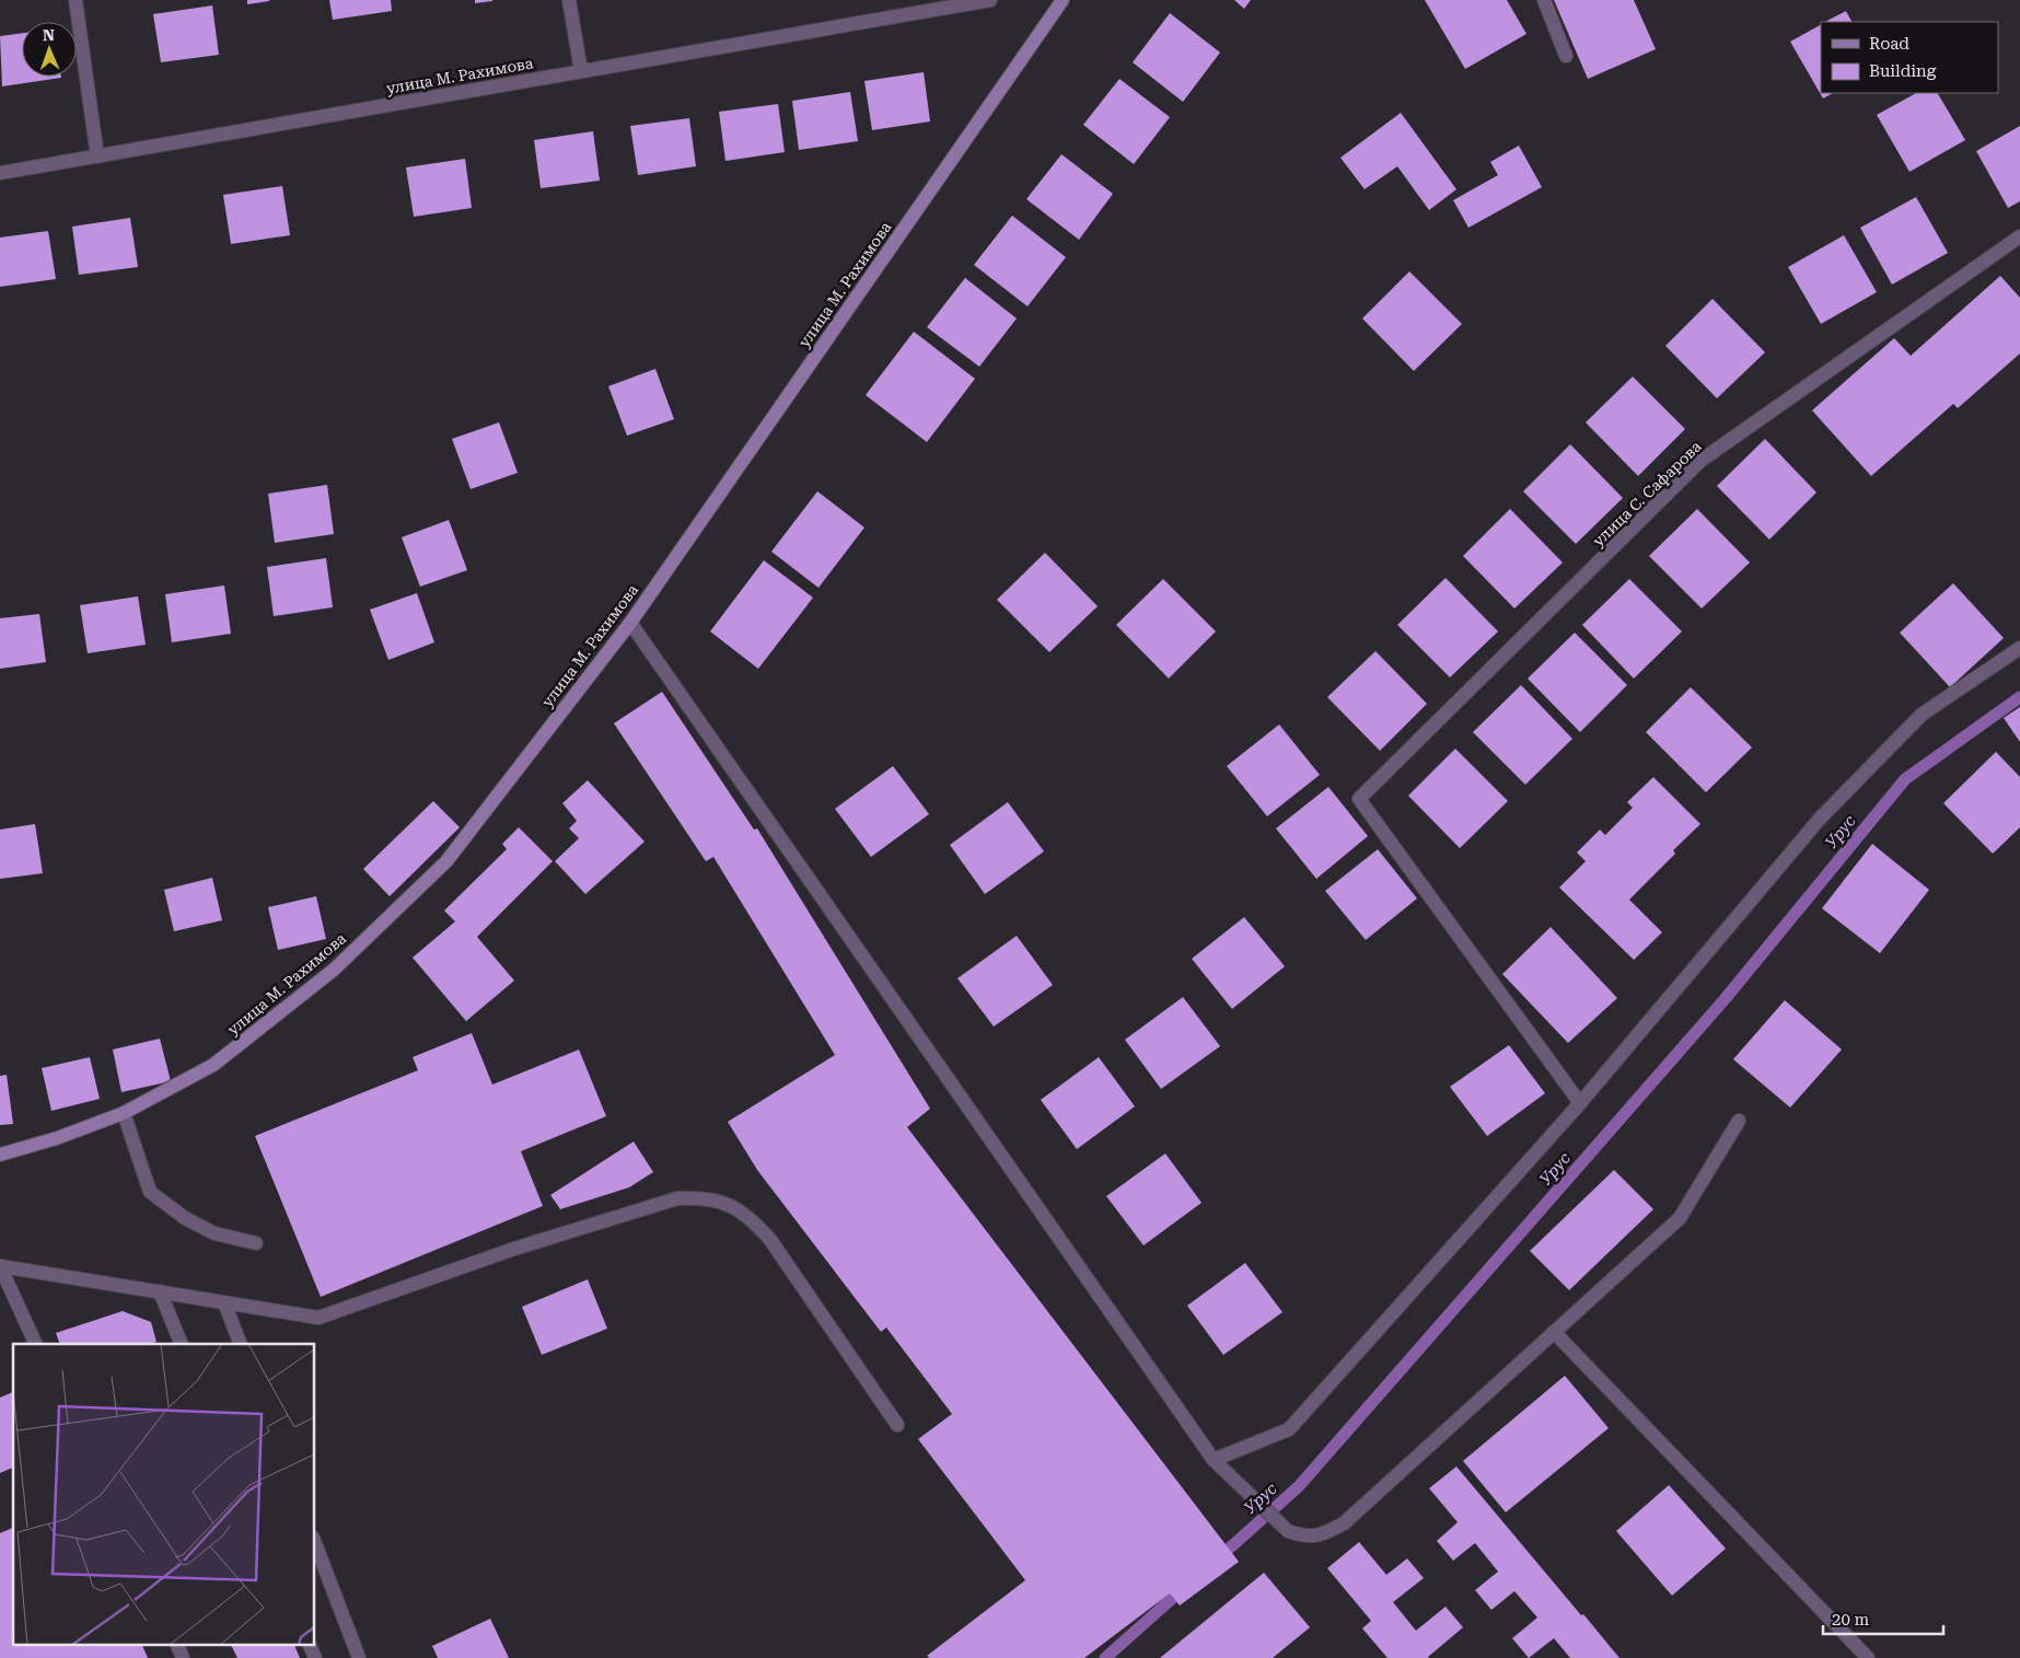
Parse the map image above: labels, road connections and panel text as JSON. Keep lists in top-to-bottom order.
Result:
{
  "streets": {
    "street": ["улица М. Рахимова", "улица С. Сафарова"]
  },
  "water": ["Урус"],
  "legend": ["Road", "Building"],
  "scale_bar": "20 m",
  "north": "top"
}
